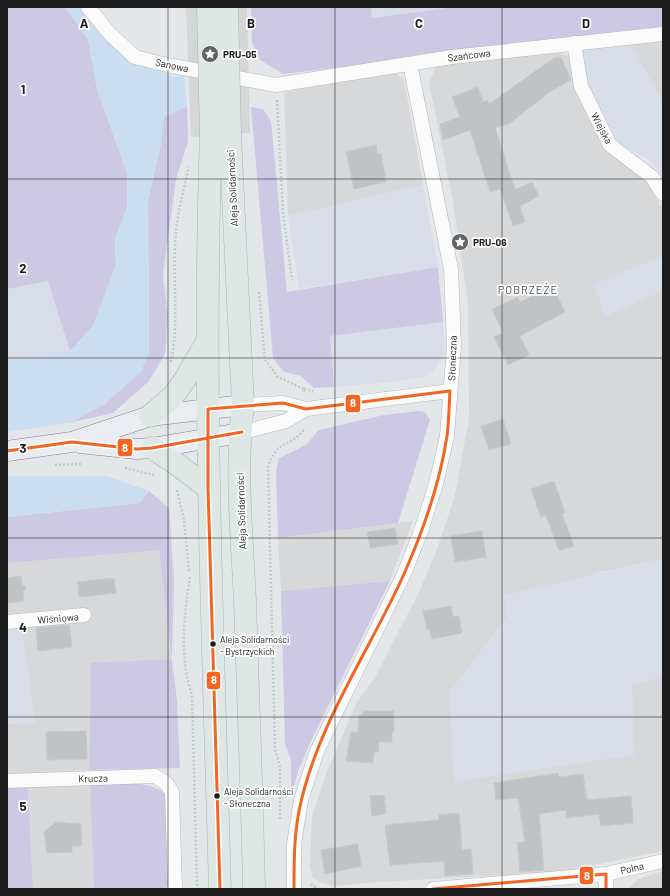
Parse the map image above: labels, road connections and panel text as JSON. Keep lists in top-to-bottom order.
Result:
{
  "streets": {
    "highway": ["Aleja Solidarności"],
    "street": [
      "Szańcowa",
      "Sanowa",
      "Wiejska",
      "Słoneczna",
      "Wiśniowa",
      "Krucza",
      "Polna"
    ]
  },
  "crossings": [
    ["Szańcowa", "Sanowa"],
    ["Szańcowa", "Wiejska"],
    ["Szańcowa", "Słoneczna"]
  ],
  "districts": ["POBRZEŻE"],
  "places": {
    "place": ["PRU-05", "PRU-06"],
    "other": ["Aleja Solidarności - Bystrzyckich", "Aleja Solidarności - Słoneczna"]
  },
  "lines": ["transit line 8"],
  "grid": {
    "columns": [
      "A",
      "B",
      "C",
      "D"
    ],
    "rows": [
      "1",
      "2",
      "3",
      "4",
      "5"
    ]
  }
}
